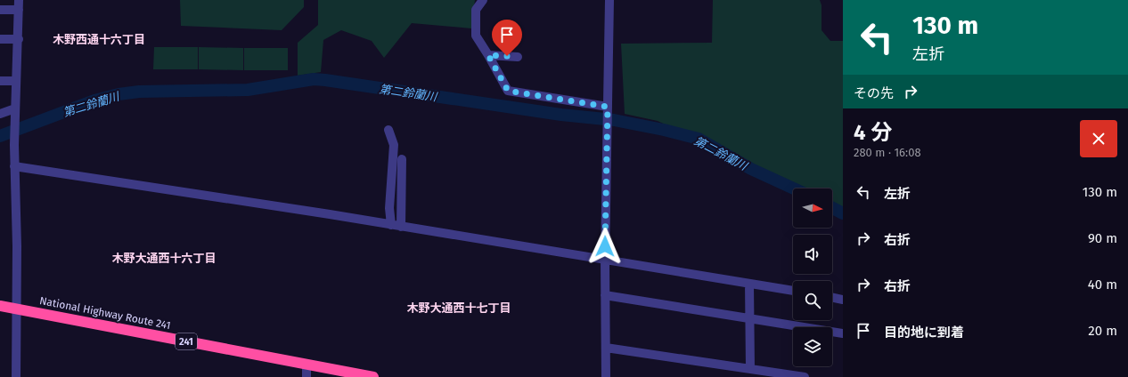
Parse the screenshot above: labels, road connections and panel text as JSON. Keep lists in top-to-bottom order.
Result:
{
  "streets": {
    "highway": ["National Highway Route 241", "241"]
  },
  "districts": ["木野西通十六丁目", "木野大通西十六丁目", "木野大通西十七丁目"],
  "water": ["第二鈴蘭川"],
  "north": "right",
  "page": {
    "turn": ["130 m", "左折"],
    "then": "その先",
    "heading": ["4 分", "280 m · 16:08"],
    "list": [
      {
        "name": "左折",
        "value": "130 m"
      },
      {
        "name": "右折",
        "value": "90 m"
      },
      {
        "name": "右折",
        "value": "40 m"
      },
      {
        "name": "目的地に到着",
        "value": "20 m"
      }
    ]
  }
}
